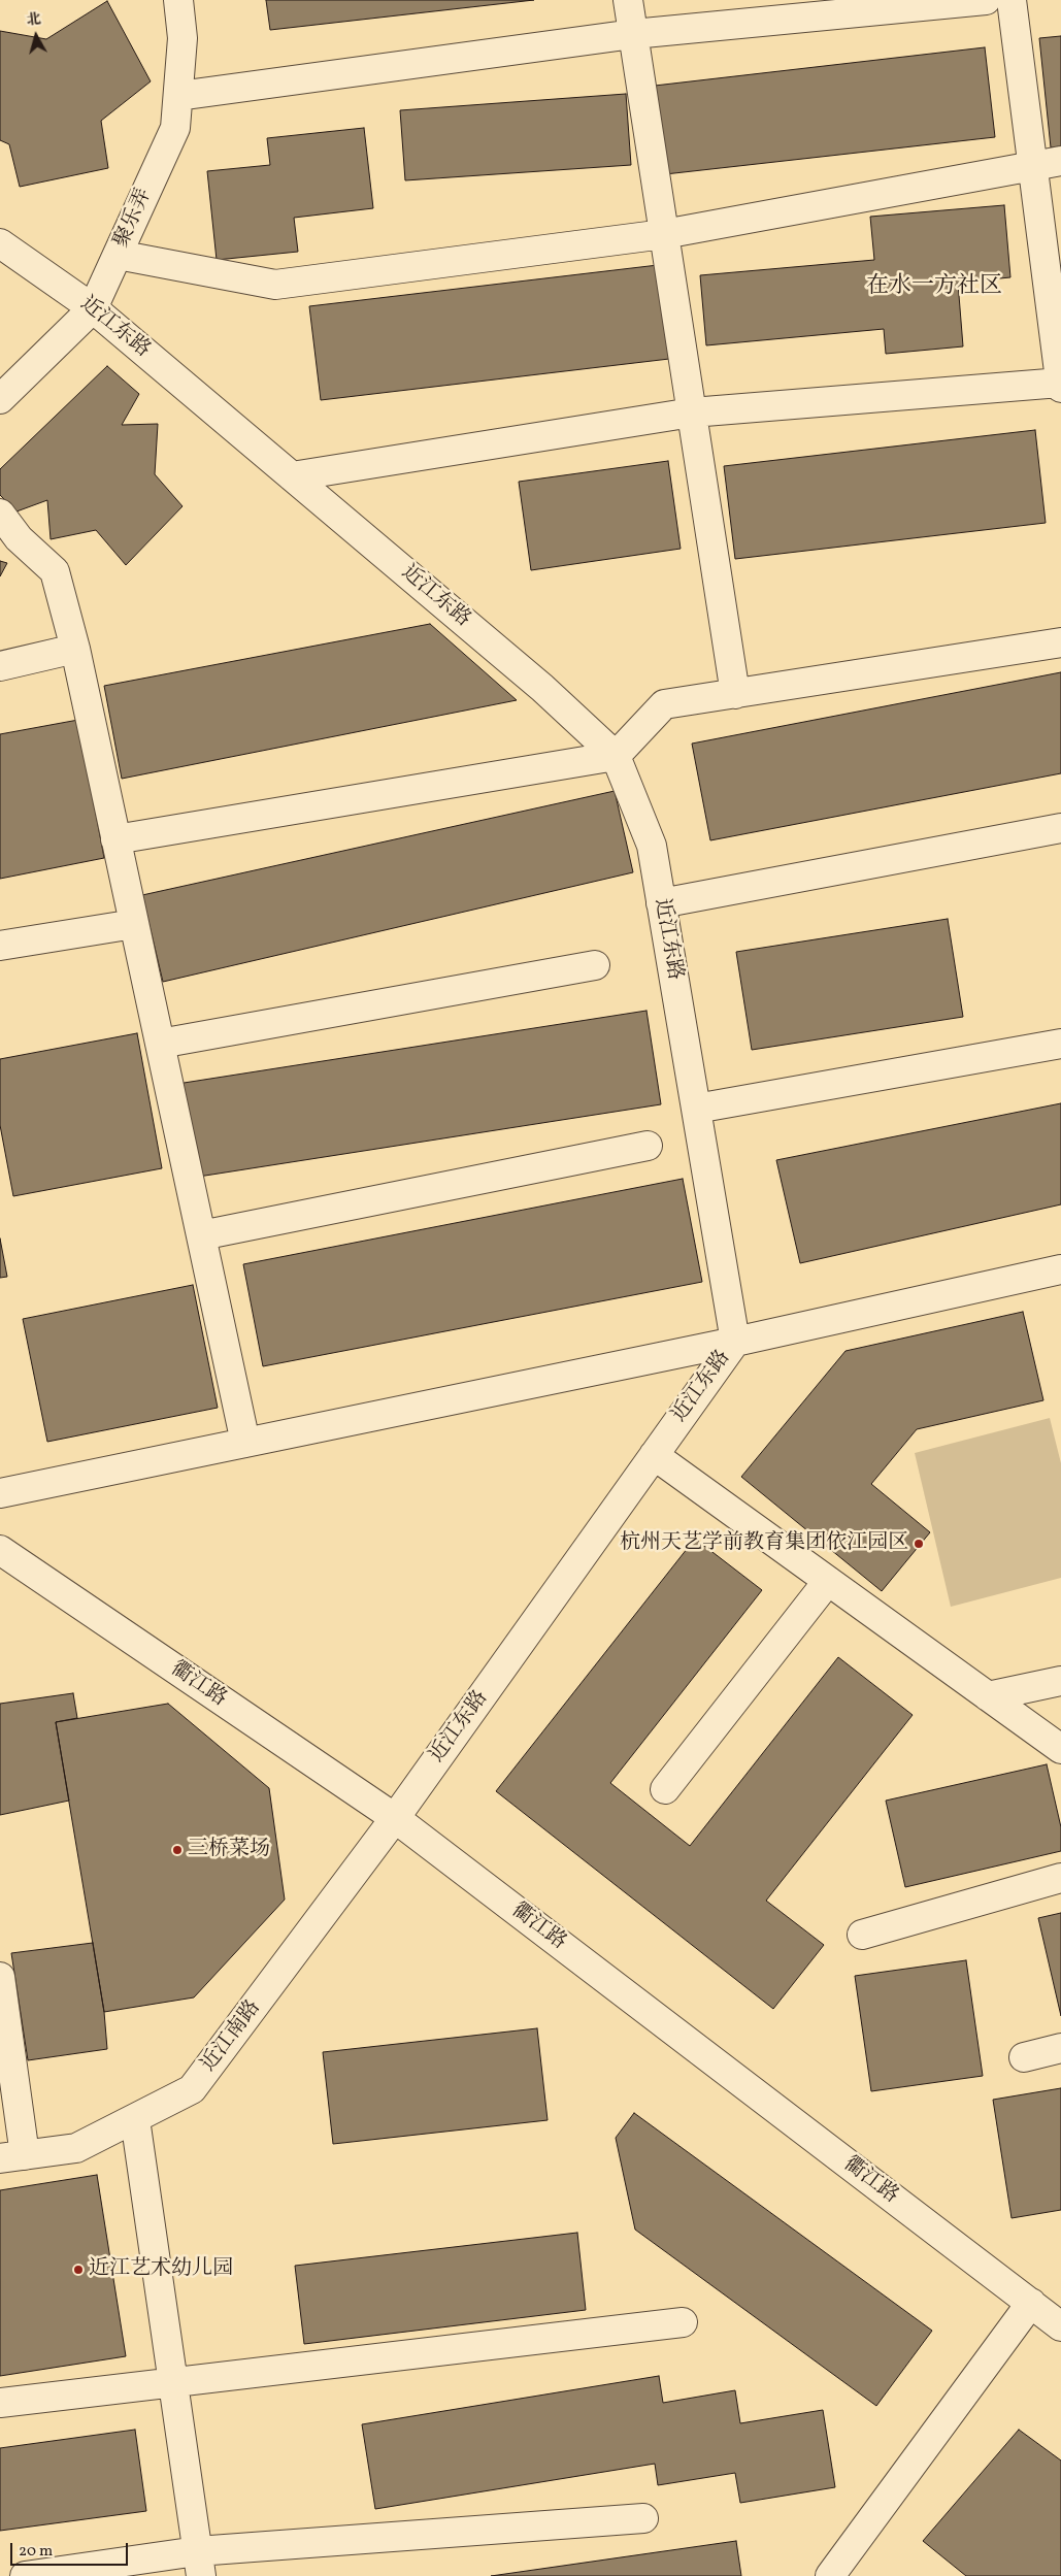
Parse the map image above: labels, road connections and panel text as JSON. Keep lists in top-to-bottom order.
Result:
{
  "streets": {
    "street": [
      "聚乐弄",
      "近江东路",
      "衢江路",
      "近江南路"
    ]
  },
  "crossings": [
    ["聚乐弄", "近江东路"],
    ["近江东路", "衢江路"],
    ["近江东路", "近江南路"],
    ["衢江路", "近江南路"]
  ],
  "districts": ["在水一方社区"],
  "places": ["杭州天艺学前教育集团依江园区", "三桥菜场", "近江艺术幼儿园"],
  "scale_bar": "20 m",
  "north": "top"
}
